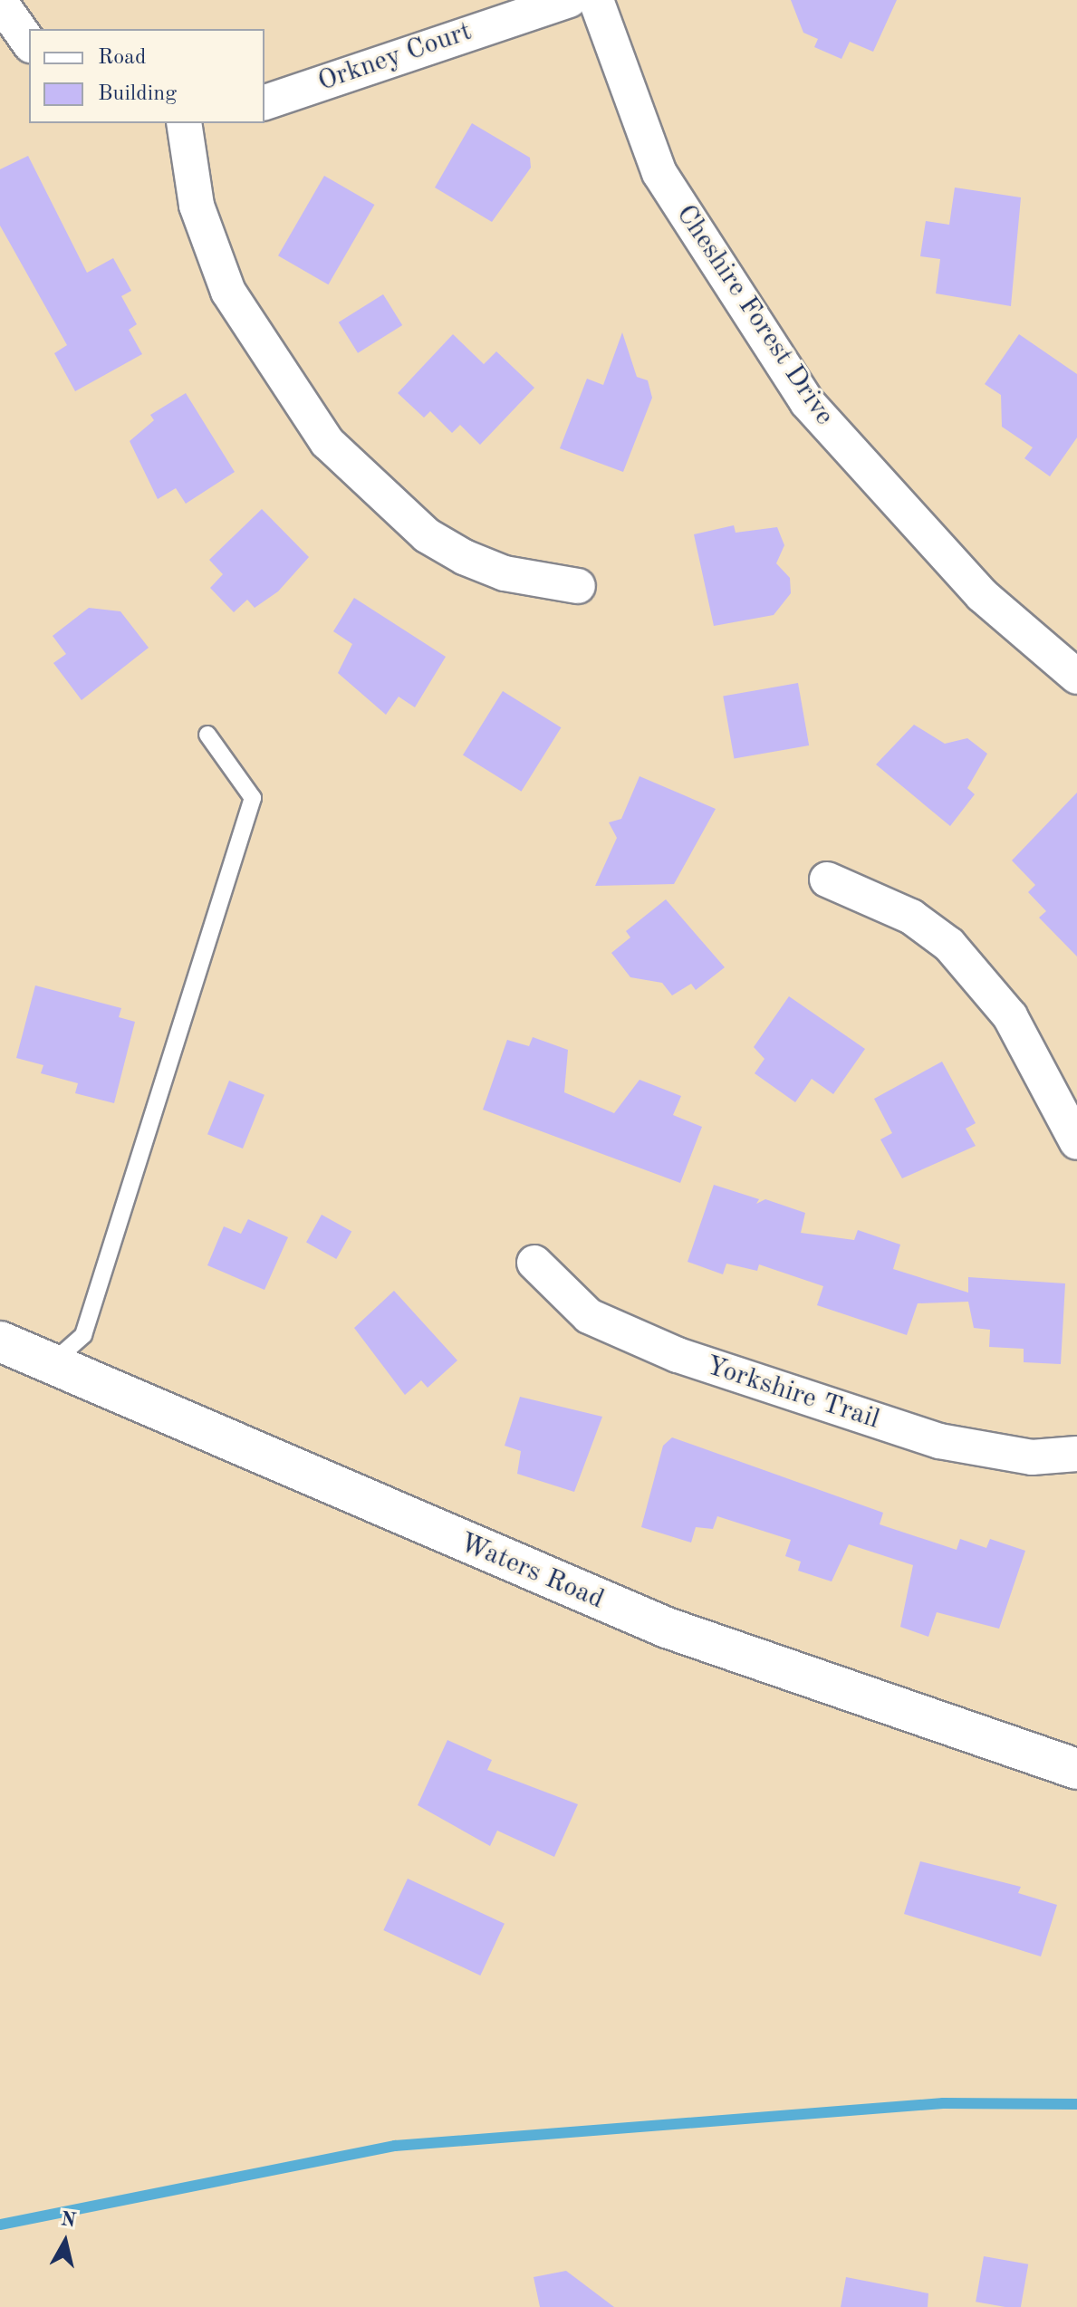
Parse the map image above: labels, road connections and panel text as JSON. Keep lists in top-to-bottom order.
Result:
{
  "streets": {
    "street": [
      "Orkney Court",
      "Cheshire Forest Drive",
      "Yorkshire Trail",
      "Waters Road"
    ]
  },
  "legend": ["Road", "Building"],
  "north": "top"
}
